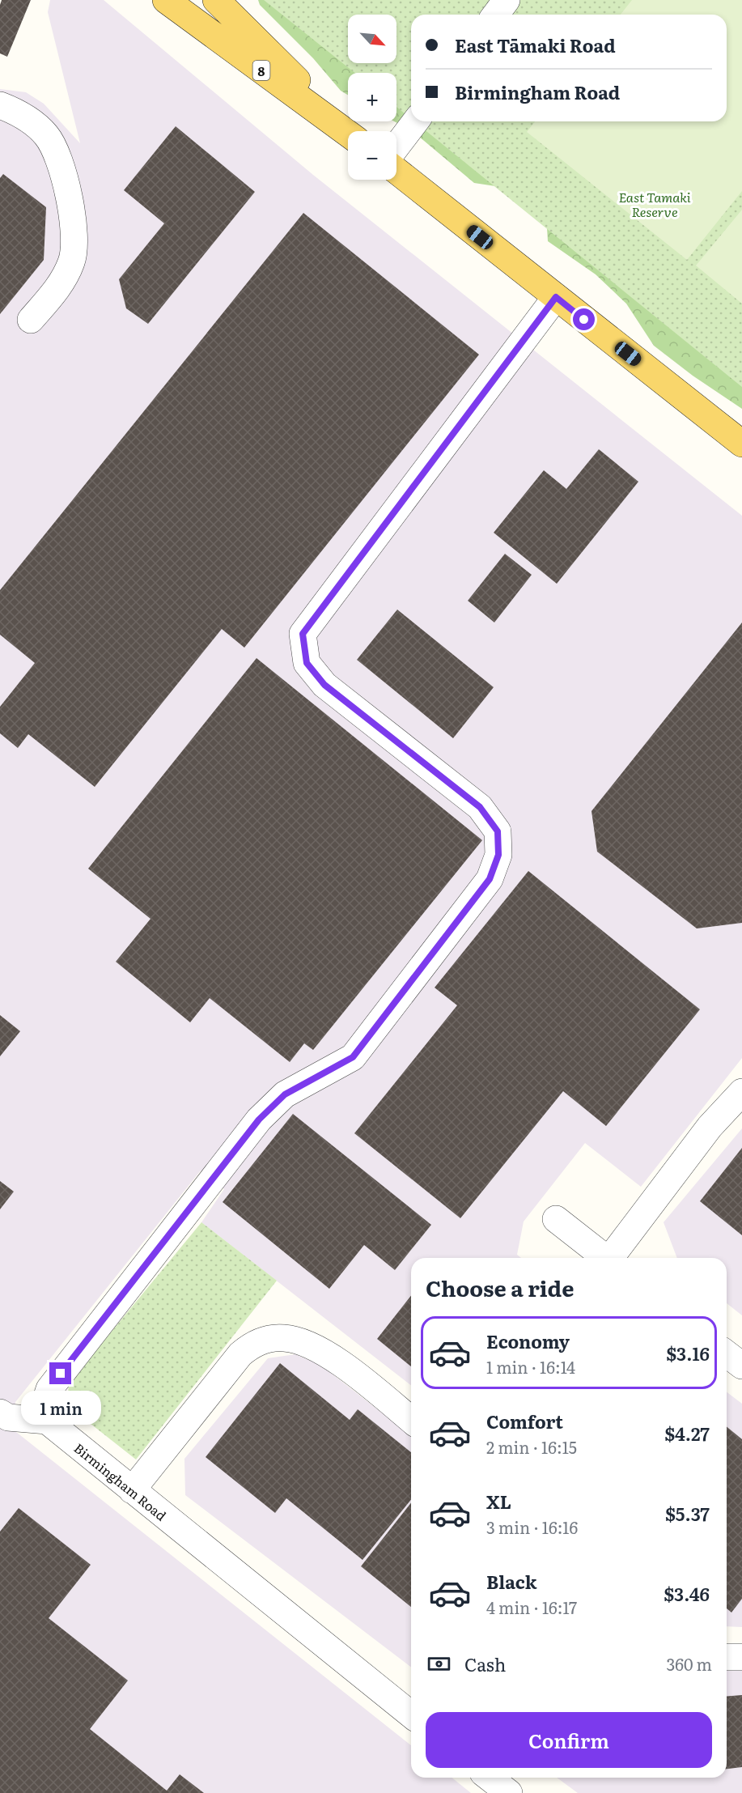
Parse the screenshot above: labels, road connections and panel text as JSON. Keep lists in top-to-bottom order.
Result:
{
  "streets": {
    "main road": ["8"],
    "street": ["Birmingham Road"]
  },
  "parks": ["East Tamaki Reserve"],
  "north": "bottom right",
  "page": {
    "map_buttons": ["+", "−"],
    "banner": ["East Tāmaki Road", "Birmingham Road"],
    "heading": "Choose a ride",
    "list": [
      {
        "name": "Economy",
        "note": "1 min · 16:14",
        "value": "$3.16"
      },
      {
        "name": "Comfort",
        "note": "2 min · 16:15",
        "value": "$4.27"
      },
      {
        "name": "XL",
        "note": "3 min · 16:16",
        "value": "$5.37"
      },
      {
        "name": "Black",
        "note": "4 min · 16:17",
        "value": "$3.46"
      }
    ],
    "bubble": "1 min",
    "pay": ["Cash", "360 m"],
    "buttons": "Confirm"
  }
}
